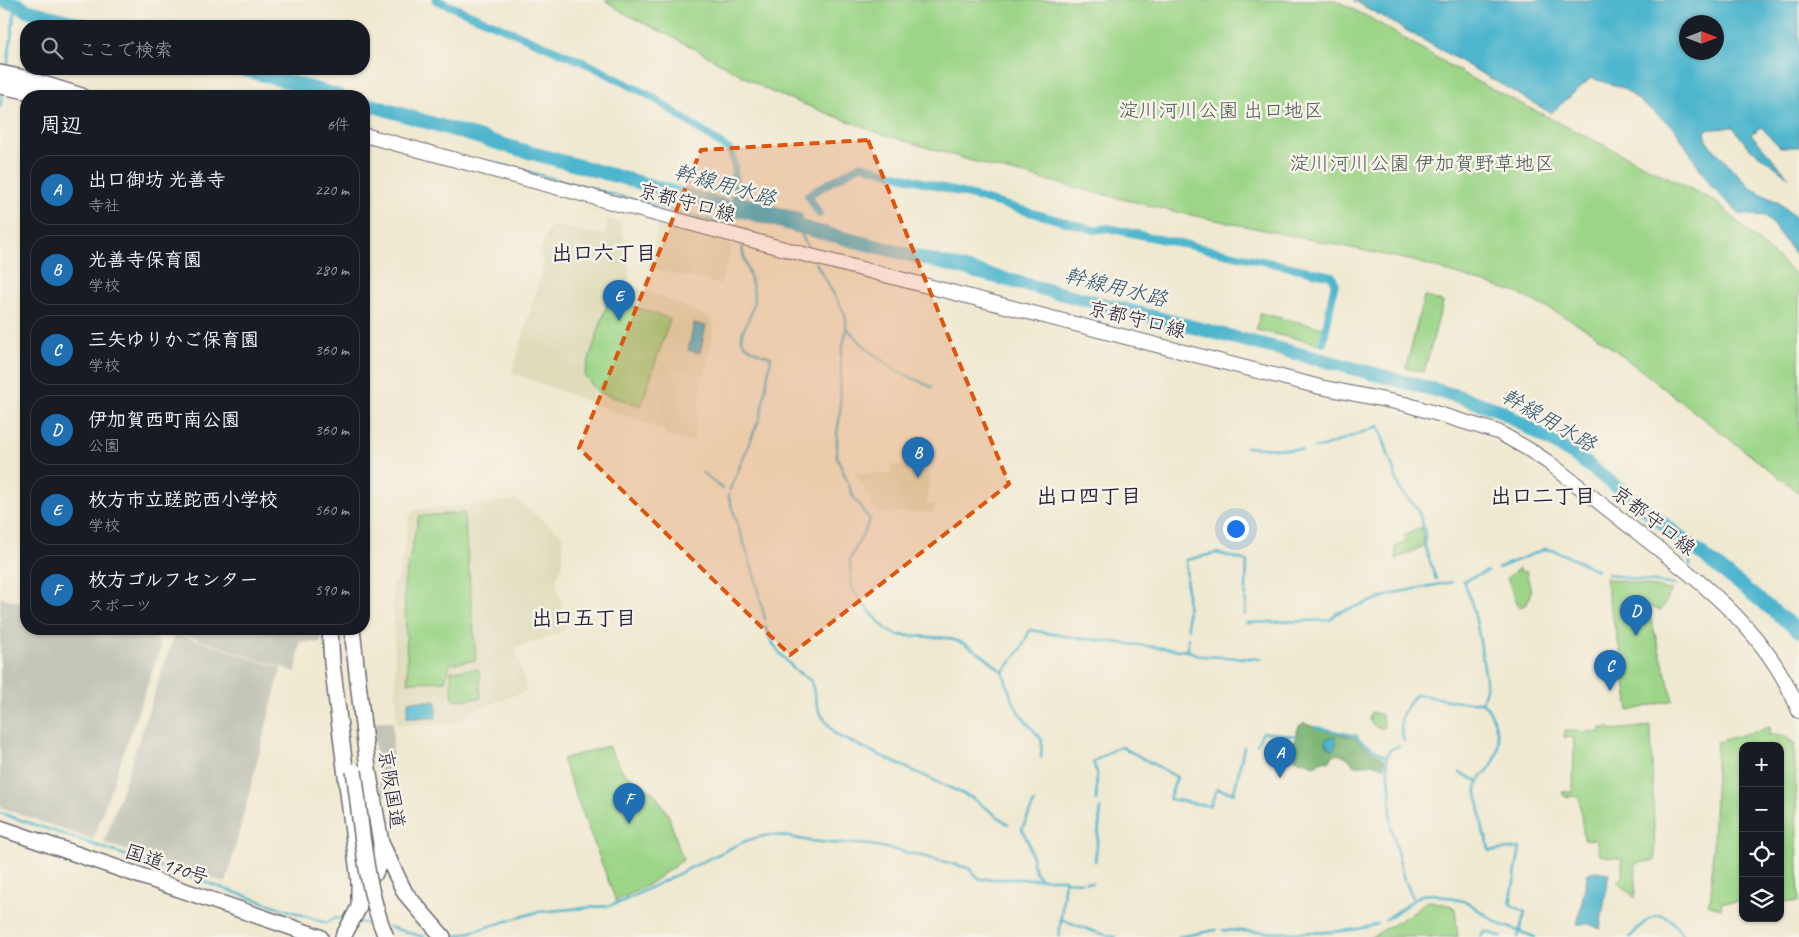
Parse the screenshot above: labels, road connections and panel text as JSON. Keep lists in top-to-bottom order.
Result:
{
  "streets": {
    "highway": ["京阪国道", "国道170号"],
    "main road": ["京都守口線"]
  },
  "districts": [
    "出口六丁目",
    "出口四丁目",
    "出口二丁目",
    "出口五丁目"
  ],
  "water": ["幹線用水路"],
  "parks": ["淀川河川公園 出口地区", "淀川河川公園 伊加賀野草地区"],
  "north": "right",
  "page": {
    "search": "ここで検索",
    "heading": ["周辺", "6件"],
    "list": [
      {
        "mark": "A",
        "name": "出口御坊 光善寺",
        "note": "寺社",
        "value": "220 m"
      },
      {
        "mark": "B",
        "name": "光善寺保育園",
        "note": "学校",
        "value": "280 m"
      },
      {
        "mark": "C",
        "name": "三矢ゆりかご保育園",
        "note": "学校",
        "value": "360 m"
      },
      {
        "mark": "D",
        "name": "伊加賀西町南公園",
        "note": "公園",
        "value": "360 m"
      },
      {
        "mark": "E",
        "name": "枚方市立蹉跎西小学校",
        "note": "学校",
        "value": "560 m"
      },
      {
        "mark": "F",
        "name": "枚方ゴルフセンター",
        "note": "スポーツ",
        "value": "590 m"
      }
    ],
    "pins": [
      "E",
      "B",
      "D",
      "C",
      "A",
      "F"
    ],
    "map_buttons": ["+", "−"]
  }
}
